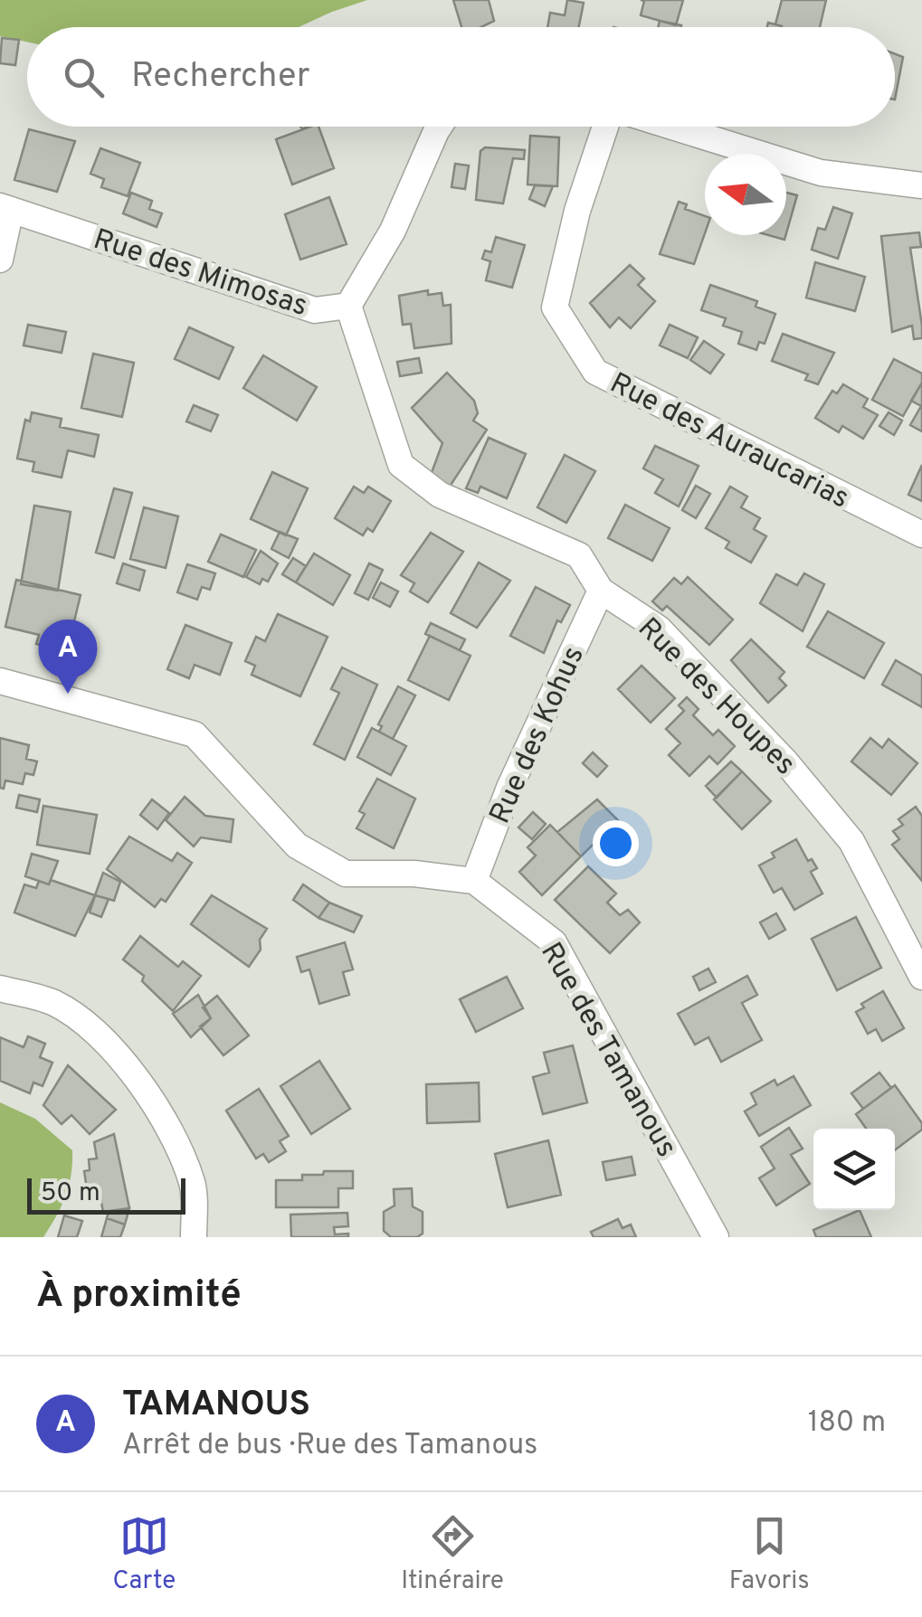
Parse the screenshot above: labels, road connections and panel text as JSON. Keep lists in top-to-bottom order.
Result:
{
  "streets": {
    "street": [
      "Rue des Mimosas",
      "Rue des Auraucarias",
      "Rue des Houpes",
      "Rue des Kohus",
      "Rue des Tamanous"
    ]
  },
  "crossings": [
    ["Rue des Mimosas", "Rue des Houpes"],
    ["Rue des Houpes", "Rue des Kohus"],
    ["Rue des Kohus", "Rue des Tamanous"]
  ],
  "scale_bar": "50 m",
  "north": "left",
  "page": {
    "search": "Rechercher",
    "pins": "A",
    "scale": "50 m",
    "heading": "À proximité",
    "list": [
      {
        "mark": "A",
        "name": "TAMANOUS",
        "note": "Arrêt de bus · Rue des Tamanous",
        "value": "180 m"
      }
    ],
    "nav": ["Carte", "Itinéraire", "Favoris"]
  }
}
